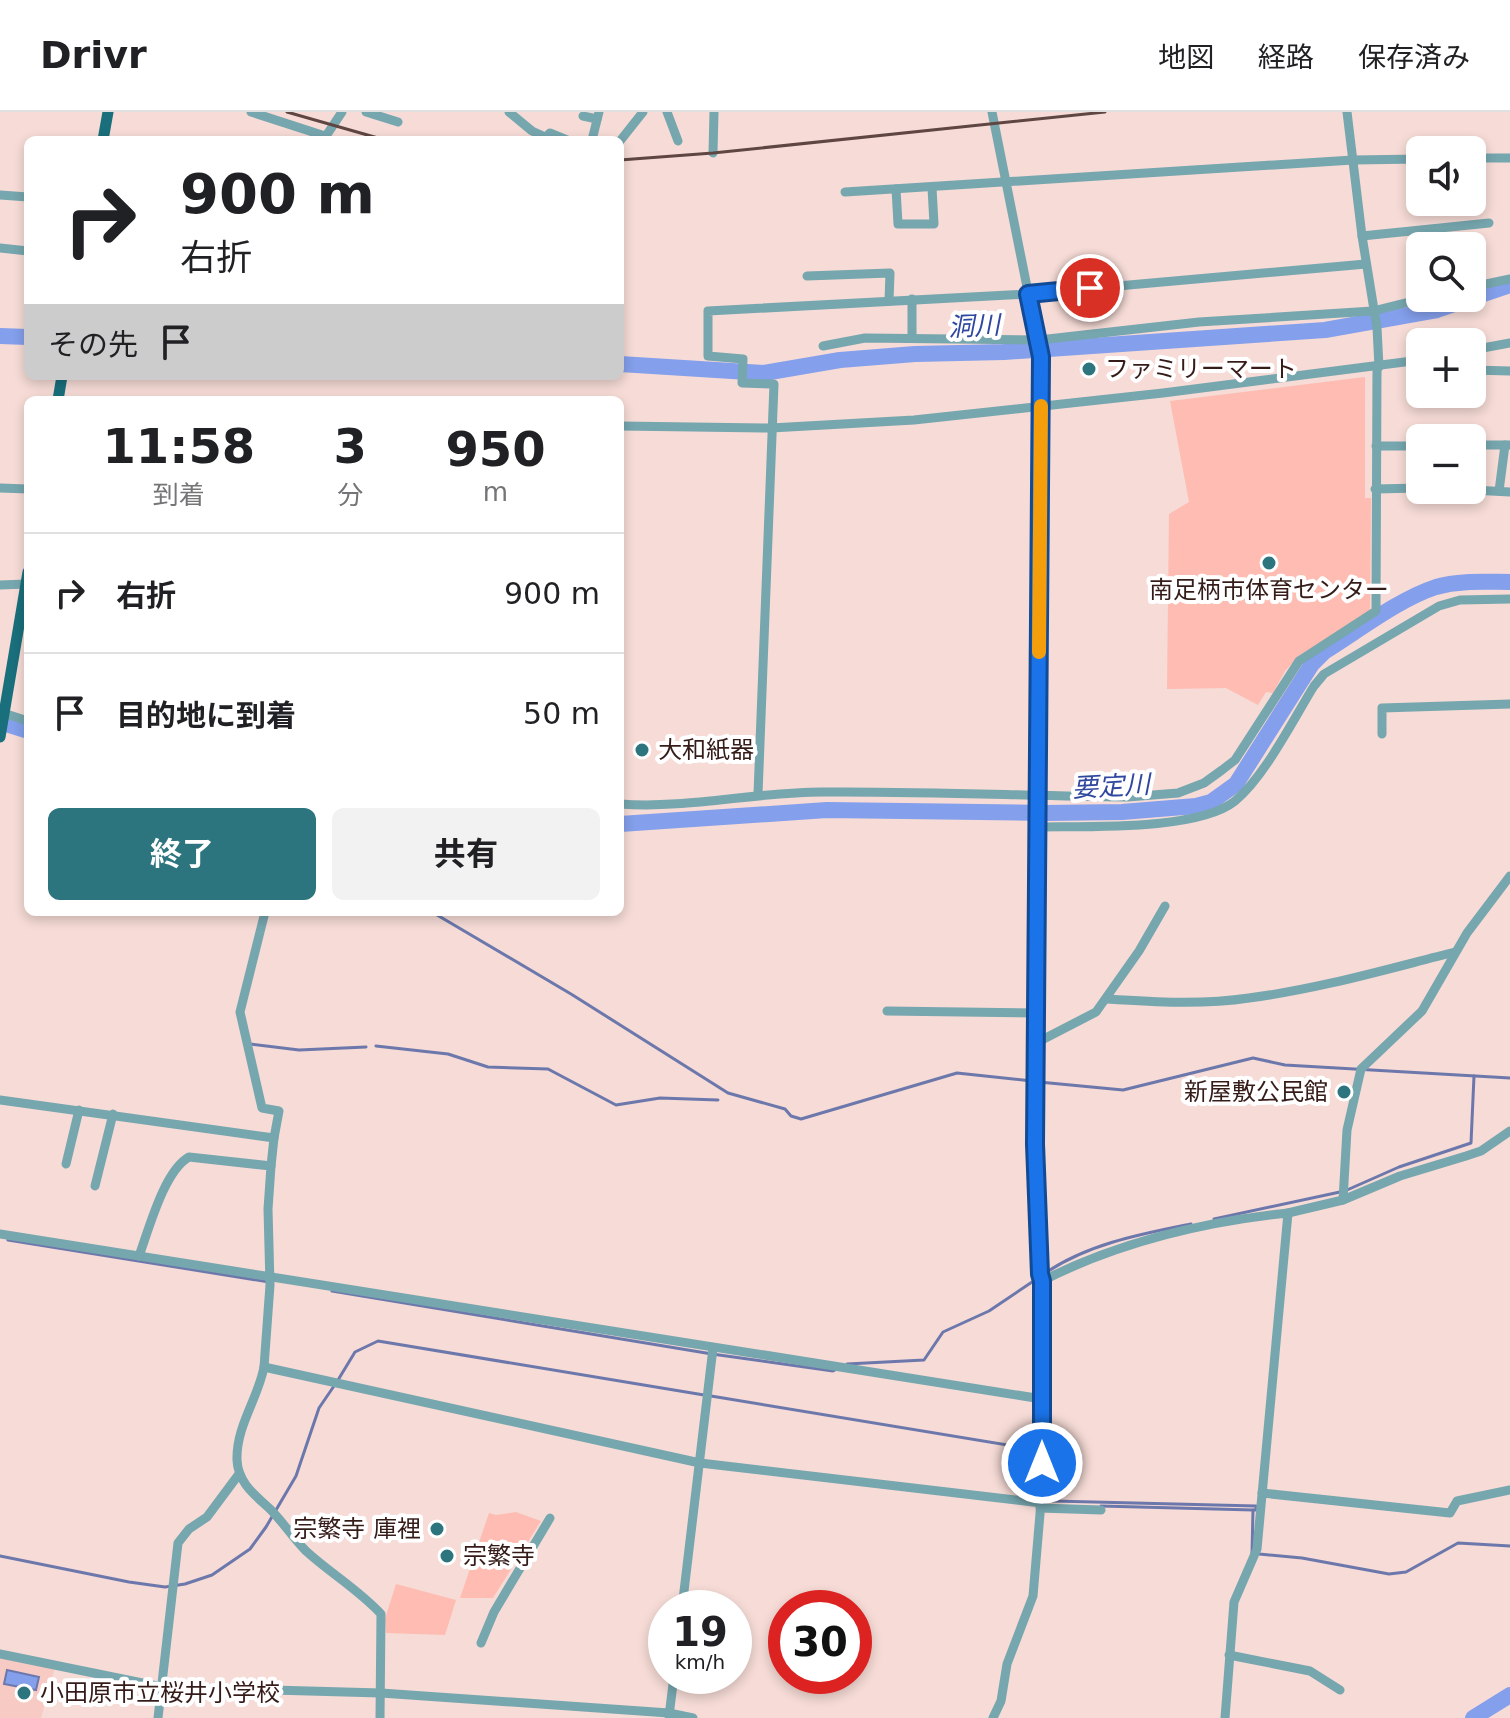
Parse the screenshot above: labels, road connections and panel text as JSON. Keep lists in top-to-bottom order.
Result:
{
  "water": ["洞川", "要定川"],
  "places": [
    "ファミリーマート",
    "南足柄市体育センター",
    "大和紙器",
    "新屋敷公民館",
    "宗繁寺 庫裡",
    "宗繁寺",
    "小田原市立桜井小学校"
  ],
  "page": {
    "header": "Drivr",
    "nav": ["地図", "経路", "保存済み"],
    "map_buttons": ["+", "−"],
    "turn": ["900 m", "右折"],
    "then": "その先",
    "eta": [
      "11:58",
      "到着",
      "3",
      "分",
      "950",
      "m"
    ],
    "list": [
      {
        "name": "右折",
        "value": "900 m"
      },
      {
        "name": "目的地に到着",
        "value": "50 m"
      }
    ],
    "buttons": ["終了", "共有"],
    "speed": "19 km/h",
    "limit": "30"
  }
}
